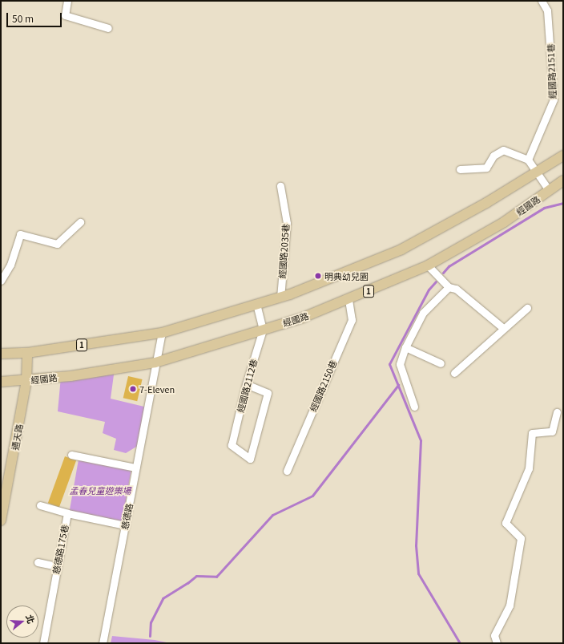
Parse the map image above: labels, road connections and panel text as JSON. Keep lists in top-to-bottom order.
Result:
{
  "streets": {
    "main road": ["經國路", "1", "通天路"],
    "street": [
      "經國路2151巷",
      "經國路2035巷",
      "經國路2112巷",
      "經國路2150巷",
      "慈德路",
      "慈德路175巷"
    ]
  },
  "crossings": [
    ["經國路", "經國路2112巷"],
    ["經國路", "經國路2150巷"],
    ["經國路", "通天路"],
    ["經國路", "慈德路"],
    ["經國路2035巷", "1"],
    ["1", "通天路"],
    ["1", "慈德路"],
    ["慈德路", "慈德路175巷"]
  ],
  "parks": ["孟春兒童遊樂場"],
  "places": ["明典幼兒園", "7-Eleven"],
  "scale_bar": "50 m",
  "north": "right"
}
